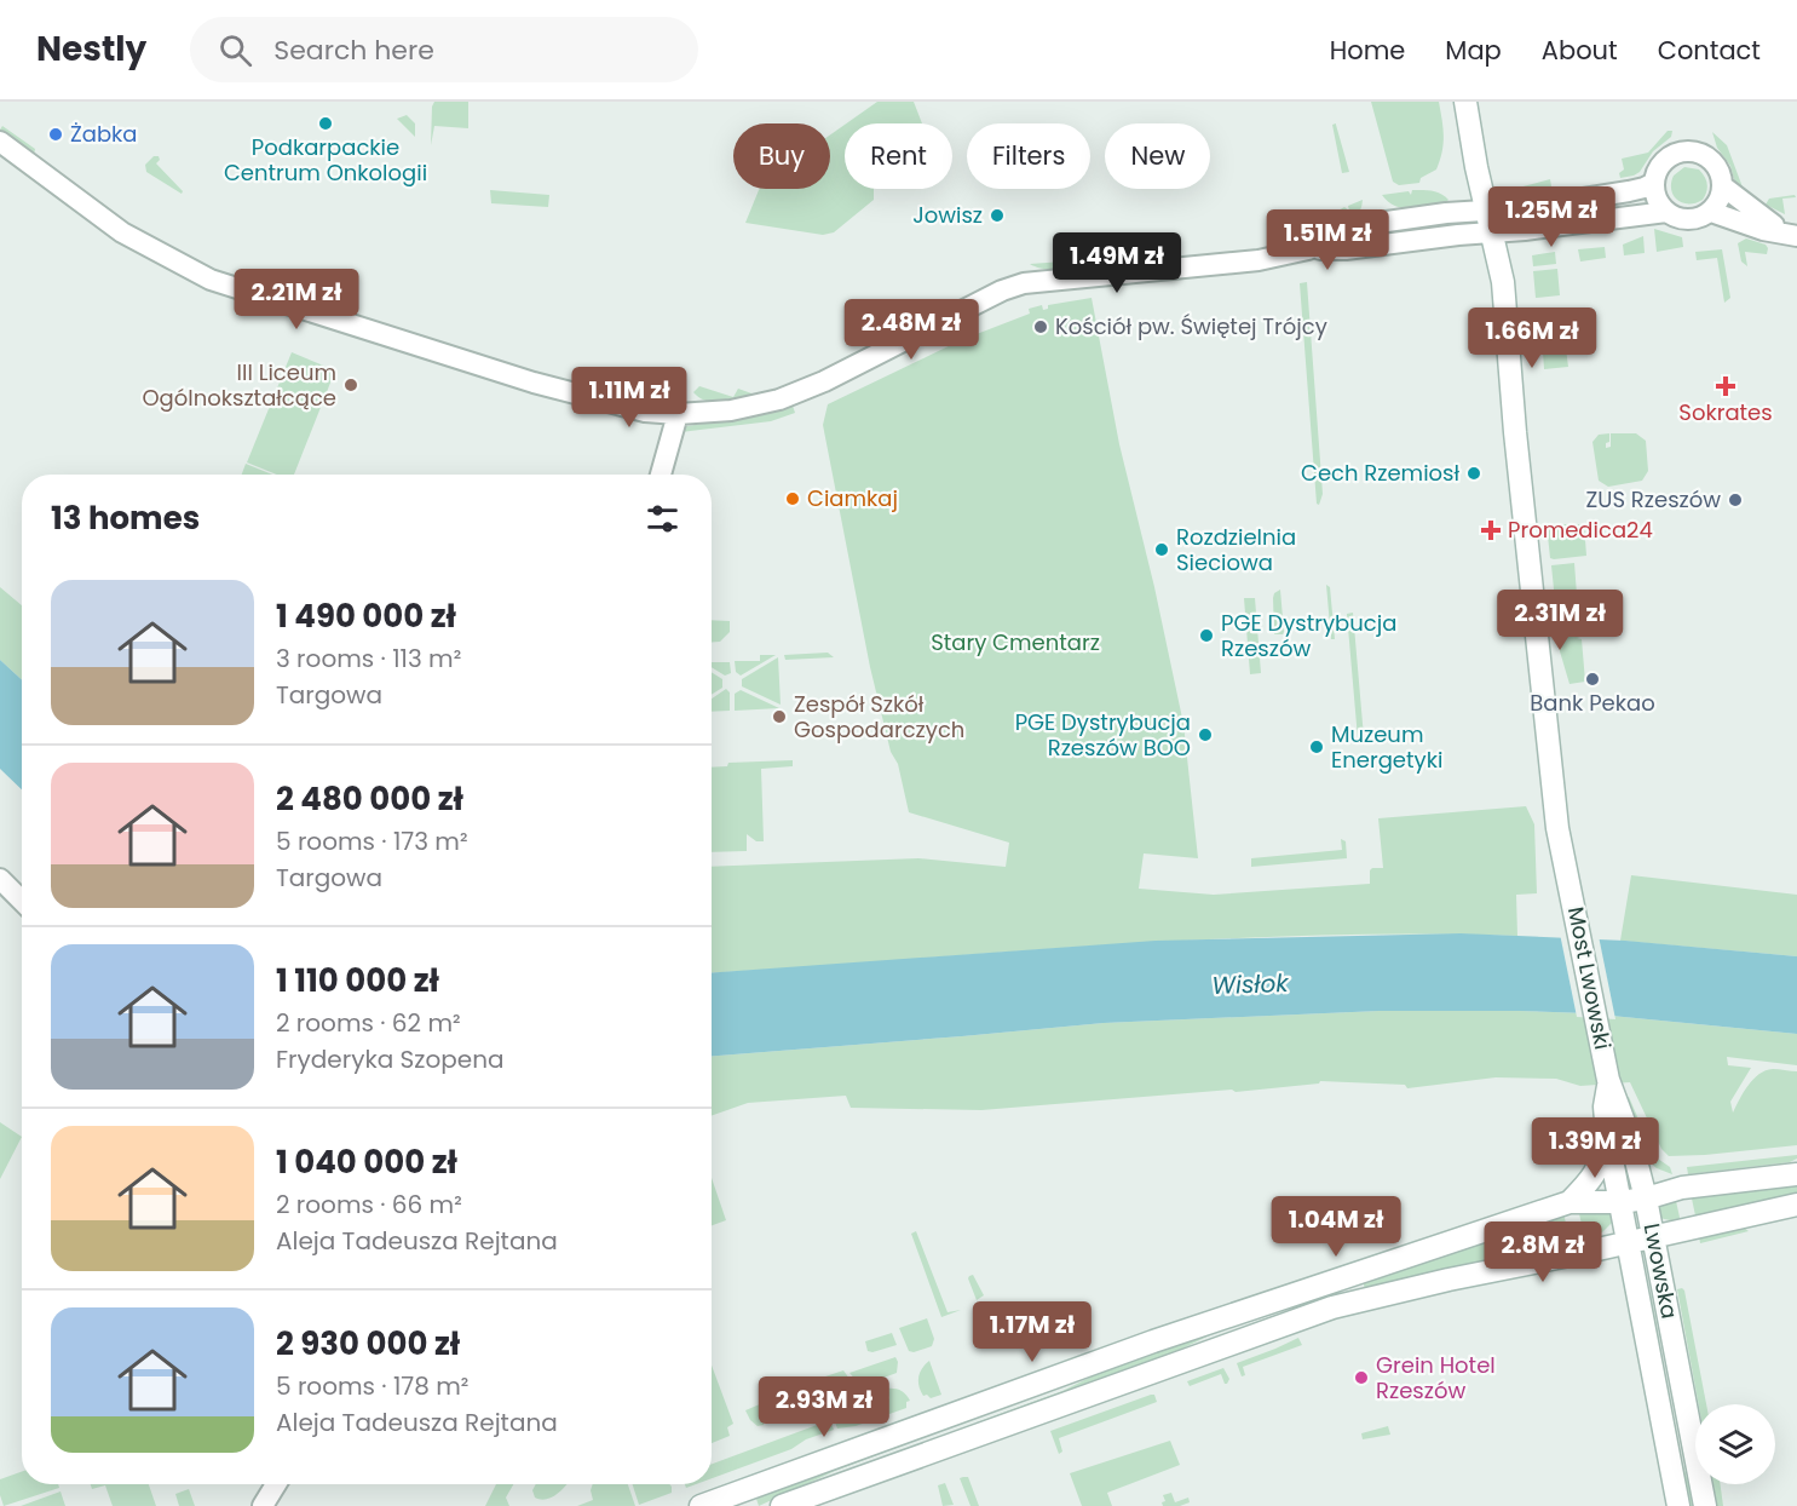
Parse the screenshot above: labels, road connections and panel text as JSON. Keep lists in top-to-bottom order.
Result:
{
  "streets": {
    "main road": ["Most Lwowski", "Lwowska"]
  },
  "crossings": [
    ["Most Lwowski", "Lwowska"]
  ],
  "water": ["Wisłok"],
  "parks": ["Stary Cmentarz"],
  "places": {
    "other": [
      "Podkarpackie Centrum Onkologii",
      "Żabka",
      "Jowisz",
      "Kościół pw. Świętej Trójcy",
      "III Liceum Ogólnokształcące",
      "Cech Rzemiosł",
      "Ciamkaj",
      "ZUS Rzeszów",
      "Rozdzielnia Sieciowa",
      "PGE Dystrybucja Rzeszów",
      "Bank Pekao",
      "Zespół Szkół Gospodarczych",
      "PGE Dystrybucja Rzeszów BOO",
      "Muzeum Energetyki",
      "Grein Hotel Rzeszów"
    ],
    "health": ["Sokrates", "Promedica24"]
  },
  "page": {
    "header": "Nestly",
    "search": "Search here",
    "nav": [
      "Home",
      "Map",
      "About",
      "Contact"
    ],
    "chip": [
      "Buy",
      "Rent",
      "Filters",
      "New"
    ],
    "price": [
      "1.25M zł",
      "1.51M zł",
      "1.49M zł",
      "2.21M zł",
      "2.48M zł",
      "1.66M zł",
      "1.11M zł",
      "2.31M zł",
      "1.39M zł",
      "1.04M zł",
      "2.8M zł",
      "1.17M zł",
      "2.93M zł"
    ],
    "heading": "13 homes",
    "list": [
      {
        "name": "1 490 000 zł",
        "note": "3 rooms · 113 m² · Targowa"
      },
      {
        "name": "2 480 000 zł",
        "note": "5 rooms · 173 m² · Targowa"
      },
      {
        "name": "1 110 000 zł",
        "note": "2 rooms · 62 m² · Fryderyka Szopena"
      },
      {
        "name": "1 040 000 zł",
        "note": "2 rooms · 66 m² · Aleja Tadeusza Rejtana"
      },
      {
        "name": "2 930 000 zł",
        "note": "5 rooms · 178 m² · Aleja Tadeusza Rejtana"
      }
    ]
  }
}
